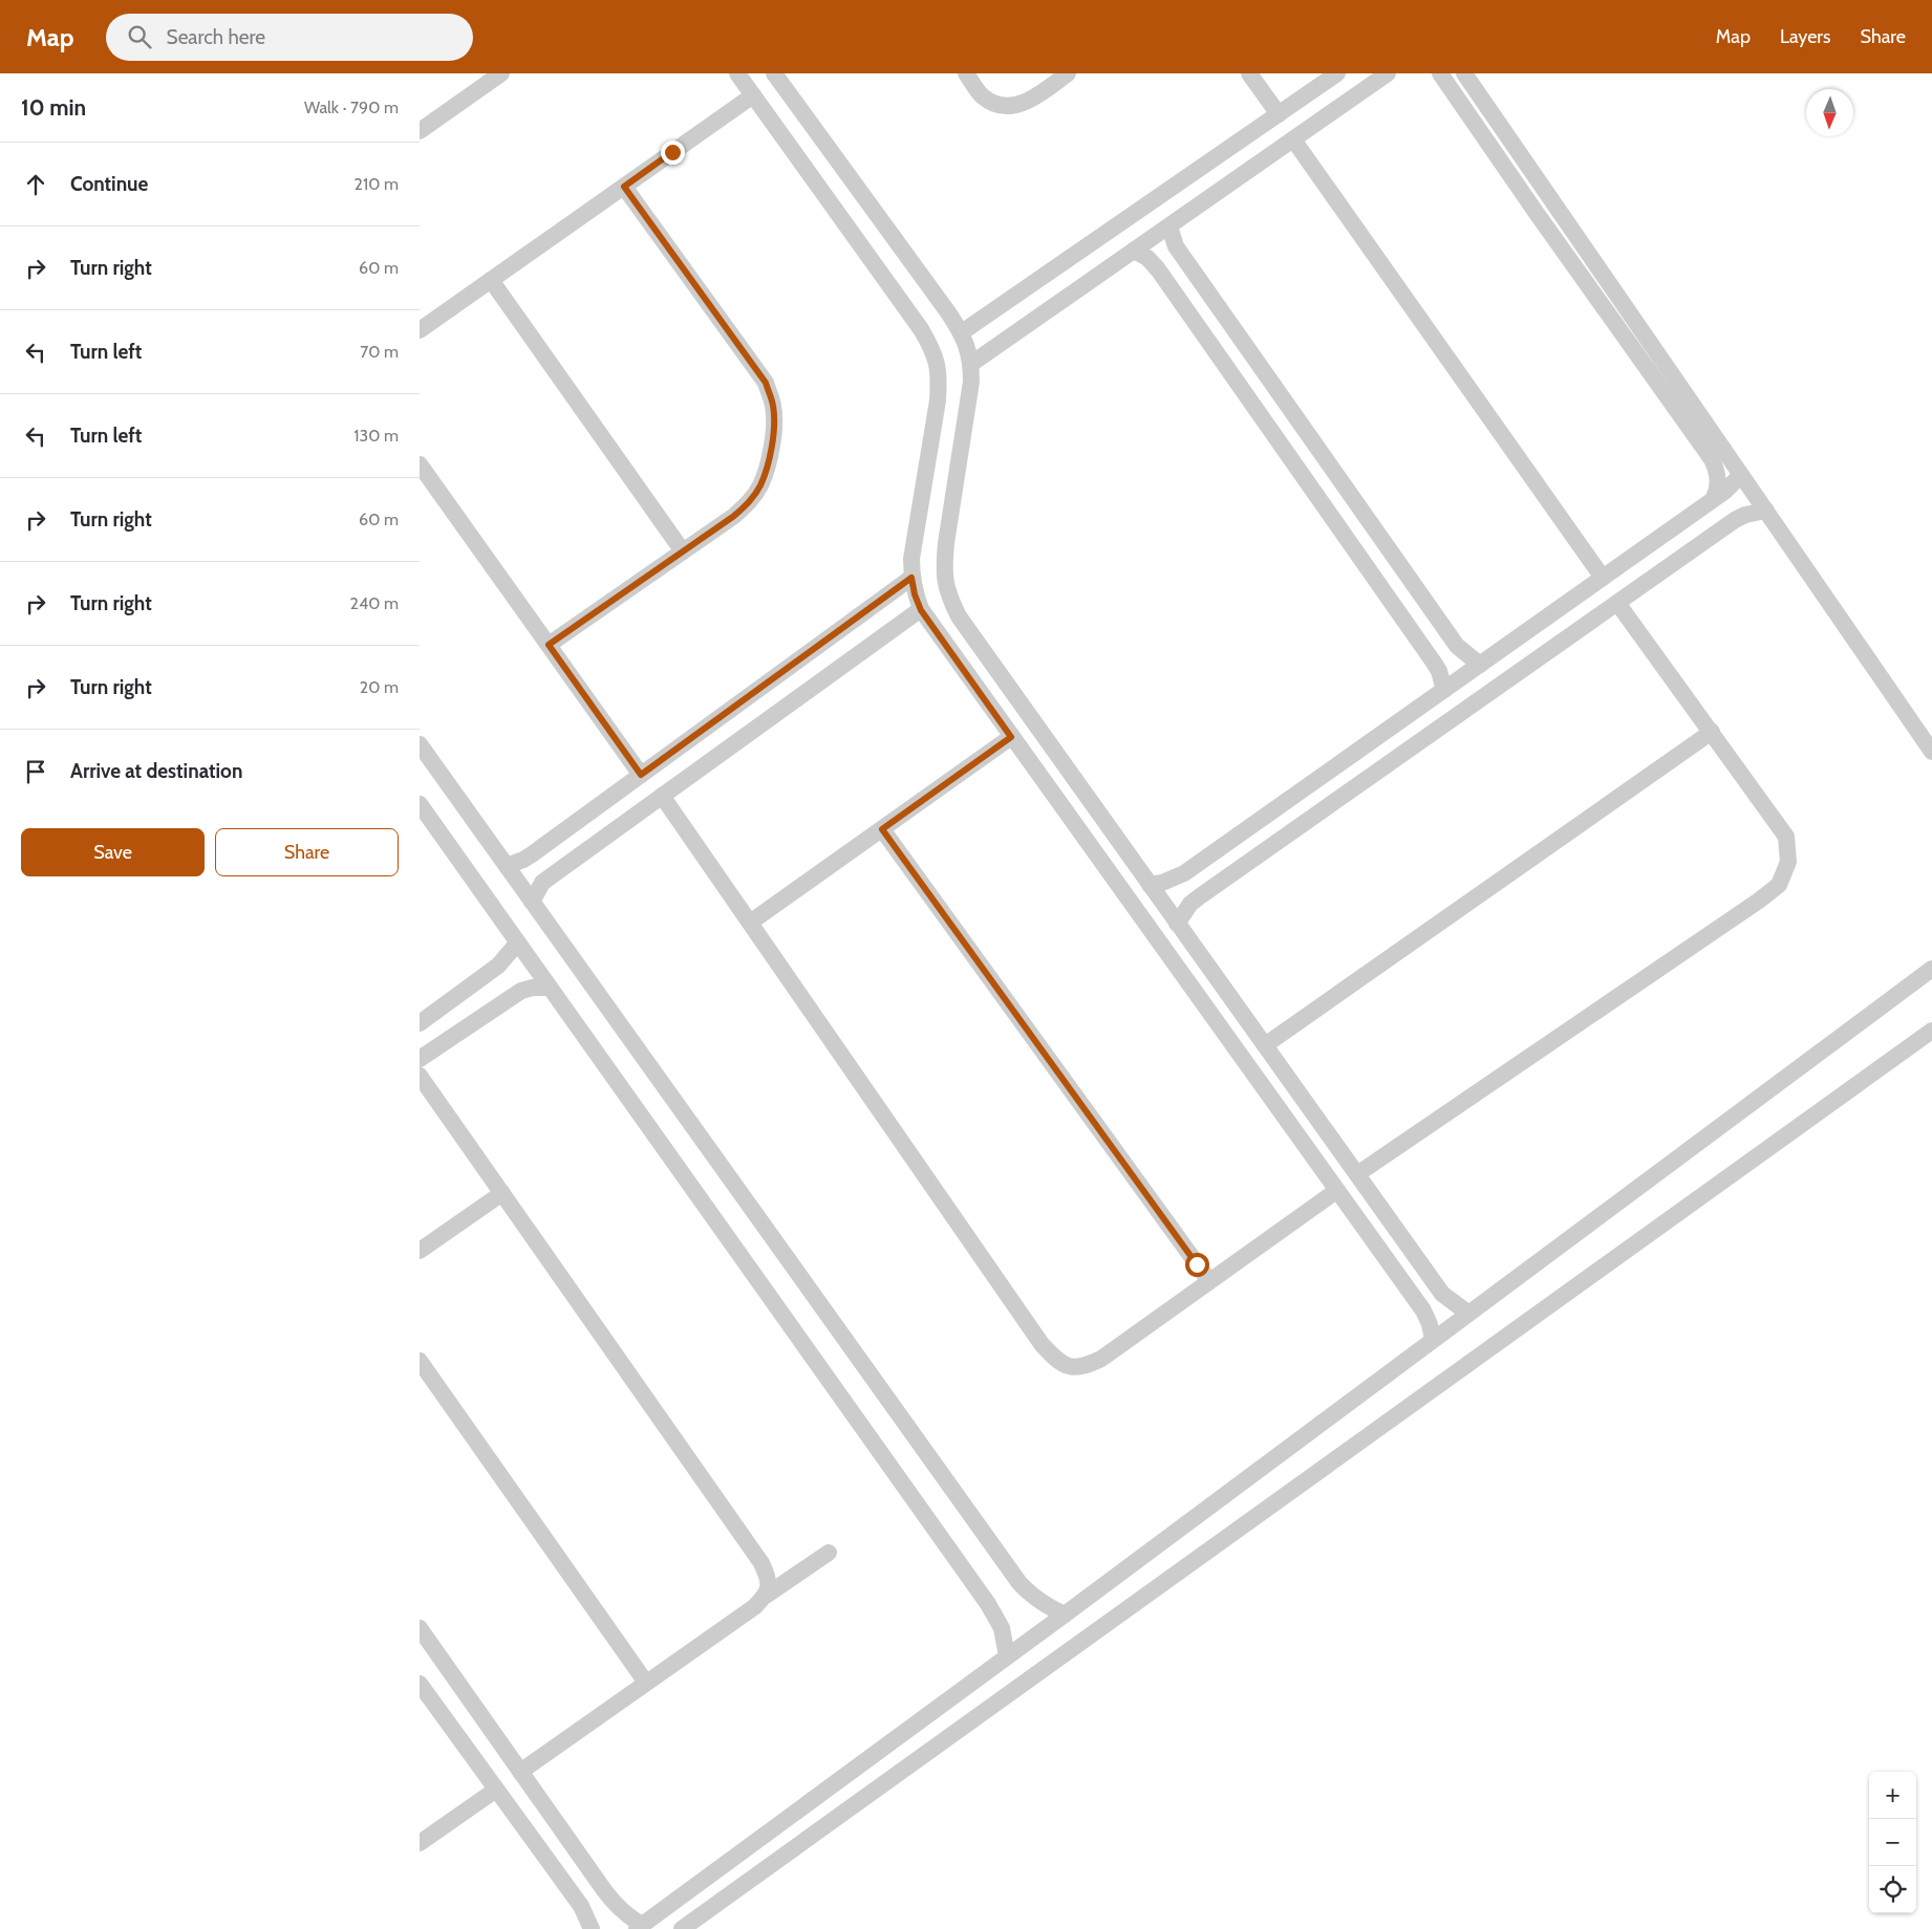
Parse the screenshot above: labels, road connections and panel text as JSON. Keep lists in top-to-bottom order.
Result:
{
  "north": "bottom",
  "page": {
    "header": "Map",
    "search": "Search here",
    "nav": ["Map", "Layers", "Share"],
    "heading": ["10 min", "Walk · 790 m"],
    "list": [
      ["Continue", "210 m"],
      ["Turn right", "60 m"],
      ["Turn left", "70 m"],
      ["Turn left", "130 m"],
      ["Turn right", "60 m"],
      ["Turn right", "240 m"],
      ["Turn right", "20 m"],
      "Arrive at destination"
    ],
    "buttons": ["Save", "Share"],
    "map_buttons": ["+", "−"]
  }
}
